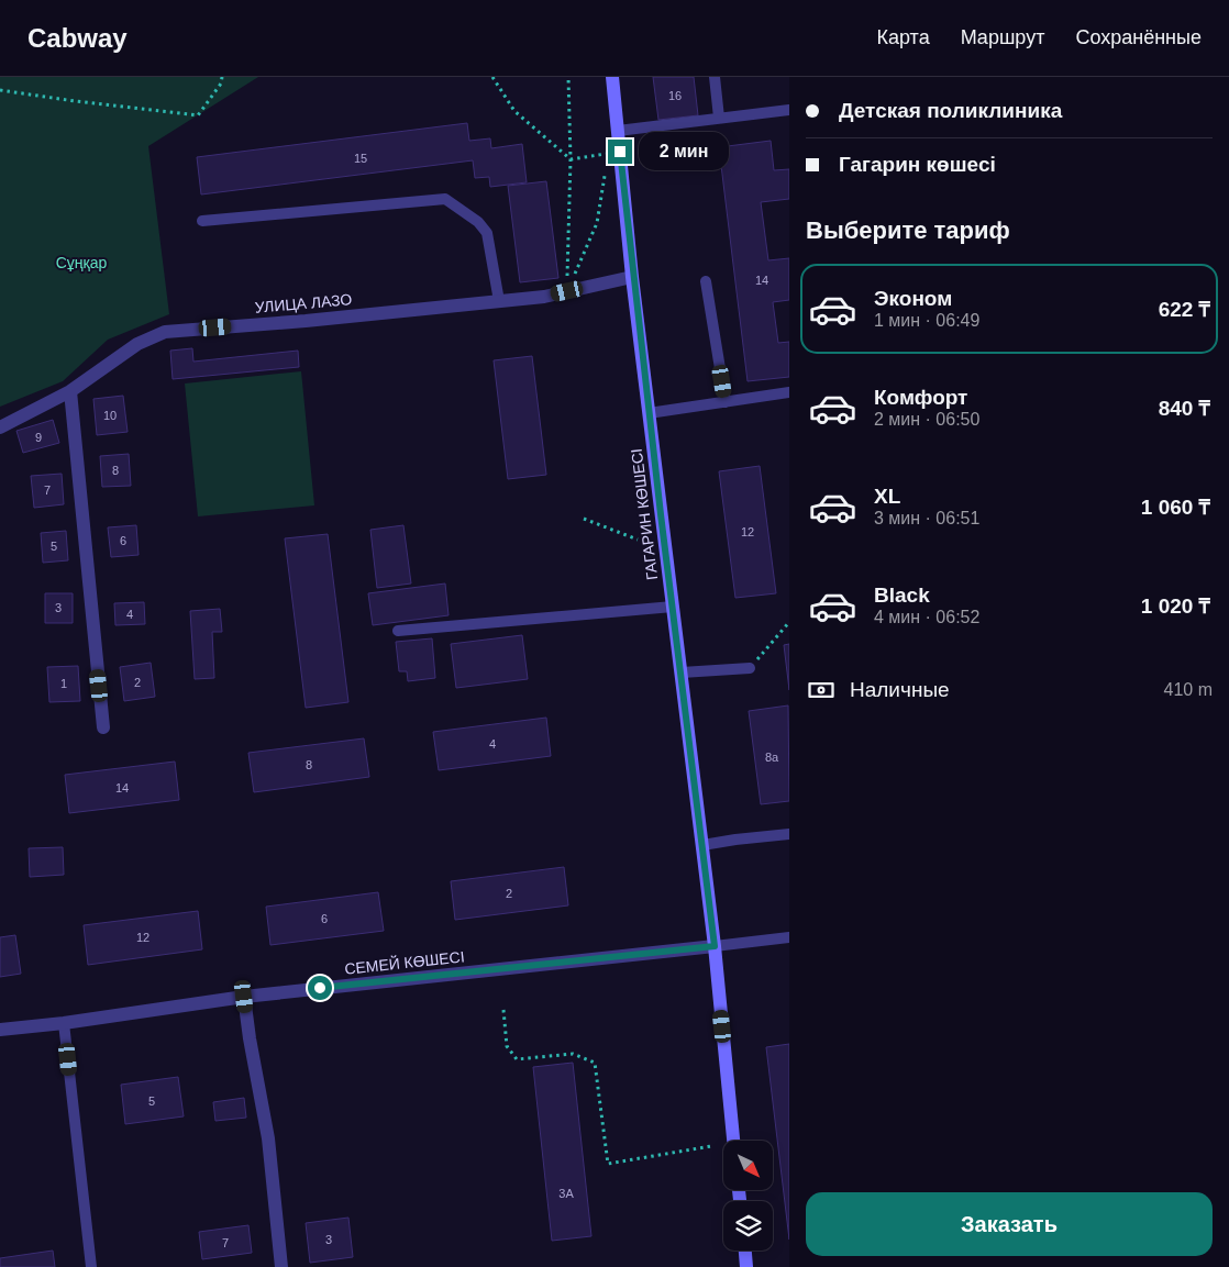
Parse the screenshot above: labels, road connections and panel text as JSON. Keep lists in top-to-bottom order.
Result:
{
  "streets": {
    "street": ["УЛИЦА ЛАЗО", "ГАГАРИН КӨШЕСІ", "СЕМЕЙ КӨШЕСІ"]
  },
  "crossings": [
    ["УЛИЦА ЛАЗО", "ГАГАРИН КӨШЕСІ"],
    ["ГАГАРИН КӨШЕСІ", "СЕМЕЙ КӨШЕСІ"]
  ],
  "parks": ["Сұңқар"],
  "house_numbers": [
    "16",
    "15",
    "14",
    "10",
    "9",
    "8",
    "7",
    "12",
    "6",
    "5",
    "3",
    "4",
    "2",
    "1",
    "4",
    "8а",
    "8",
    "14",
    "2",
    "6",
    "12",
    "5",
    "3А",
    "3",
    "7"
  ],
  "north": "bottom right",
  "page": {
    "header": "Cabway",
    "nav": ["Карта", "Маршрут", "Сохранённые"],
    "banner": ["Детская поликлиника", "Гагарин көшесі"],
    "bubble": "2 мин",
    "heading": "Выберите тариф",
    "list": [
      {
        "name": "Эконом",
        "note": "1 мин · 06:49",
        "value": "622 ₸"
      },
      {
        "name": "Комфорт",
        "note": "2 мин · 06:50",
        "value": "840 ₸"
      },
      {
        "name": "XL",
        "note": "3 мин · 06:51",
        "value": "1 060 ₸"
      },
      {
        "name": "Black",
        "note": "4 мин · 06:52",
        "value": "1 020 ₸"
      }
    ],
    "pay": ["Наличные", "410 m"],
    "buttons": "Заказать"
  }
}
